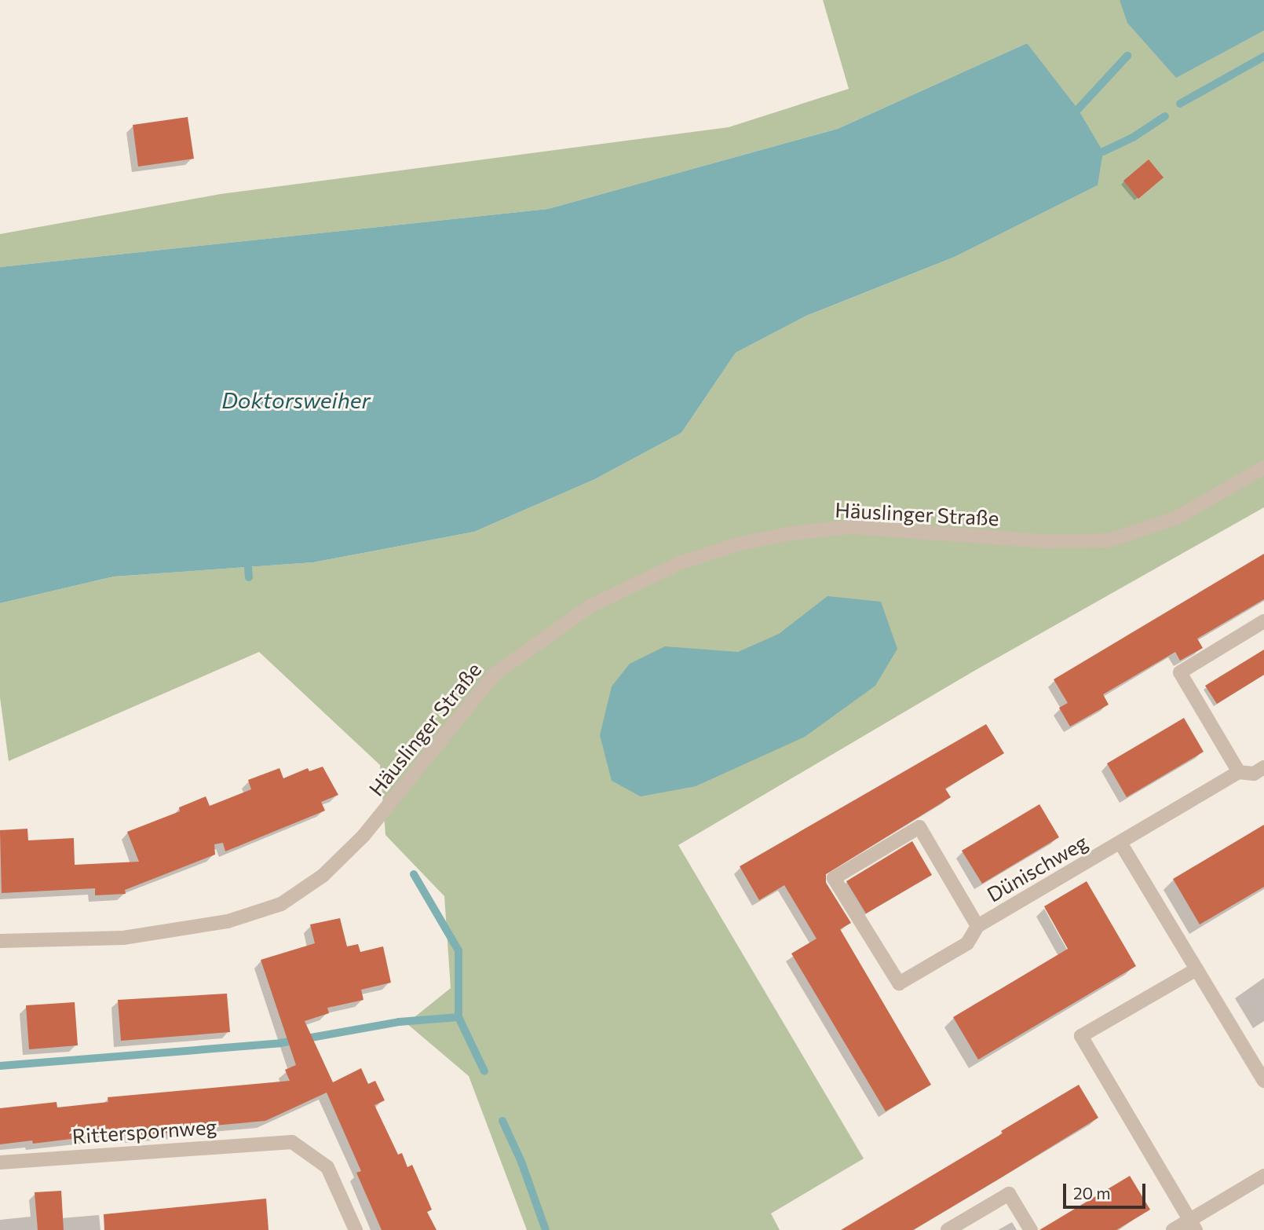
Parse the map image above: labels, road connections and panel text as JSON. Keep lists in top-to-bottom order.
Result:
{
  "streets": {
    "street": ["Häuslinger Straße", "Dünischweg", "Ritterspornweg"]
  },
  "water": ["Doktorsweiher"],
  "scale_bar": "20 m"
}
